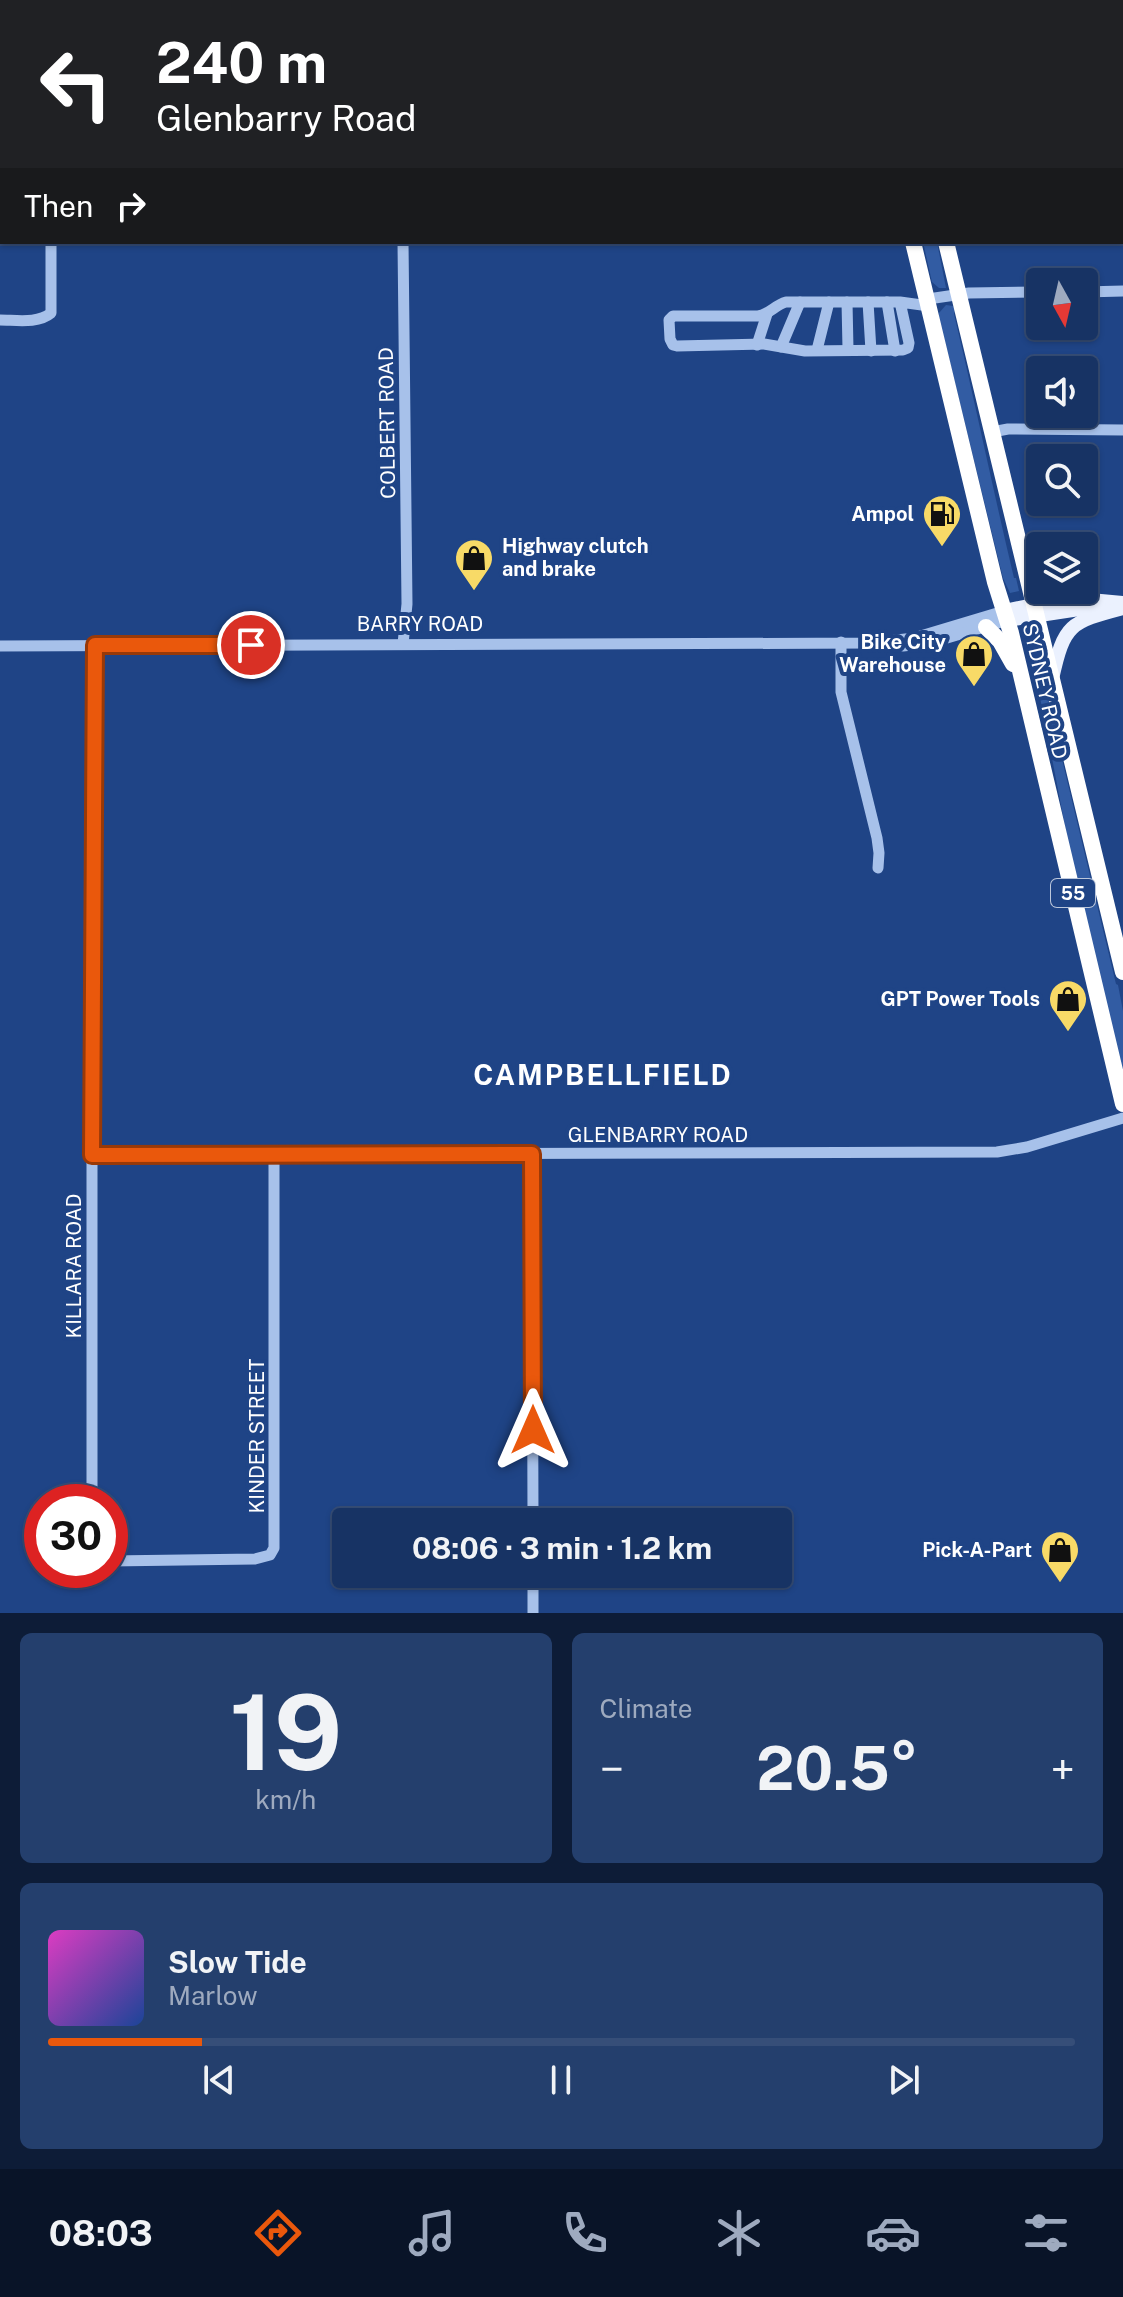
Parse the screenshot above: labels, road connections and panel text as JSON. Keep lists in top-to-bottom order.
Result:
{
  "streets": {
    "highway": ["SYDNEY ROAD", "55"],
    "main road": ["BARRY ROAD"],
    "street": [
      "COLBERT ROAD",
      "GLENBARRY ROAD",
      "KILLARA ROAD",
      "KINDER STREET"
    ]
  },
  "crossings": [
    ["COLBERT ROAD", "BARRY ROAD"],
    ["BARRY ROAD", "SYDNEY ROAD"],
    ["BARRY ROAD", "KILLARA ROAD"],
    ["GLENBARRY ROAD", "KILLARA ROAD"],
    ["GLENBARRY ROAD", "KINDER STREET"]
  ],
  "districts": ["CAMPBELLFIELD"],
  "places": {
    "fuel station": ["Ampol"],
    "shop": [
      "Highway clutch and brake",
      "Bike City Warehouse",
      "GPT Power Tools",
      "Pick-A-Part"
    ]
  },
  "north": "bottom",
  "page": {
    "turn": ["240 m", "Glenbarry Road"],
    "then": "Then",
    "limit": "30",
    "trip": "08:06 · 3 min · 1.2 km",
    "tile": [
      ["19", "km/h"],
      "Climate"
    ],
    "heat": ["−", "20.5°", "+"],
    "song": ["Slow Tide", "Marlow"],
    "tabs": "08:03"
  }
}
